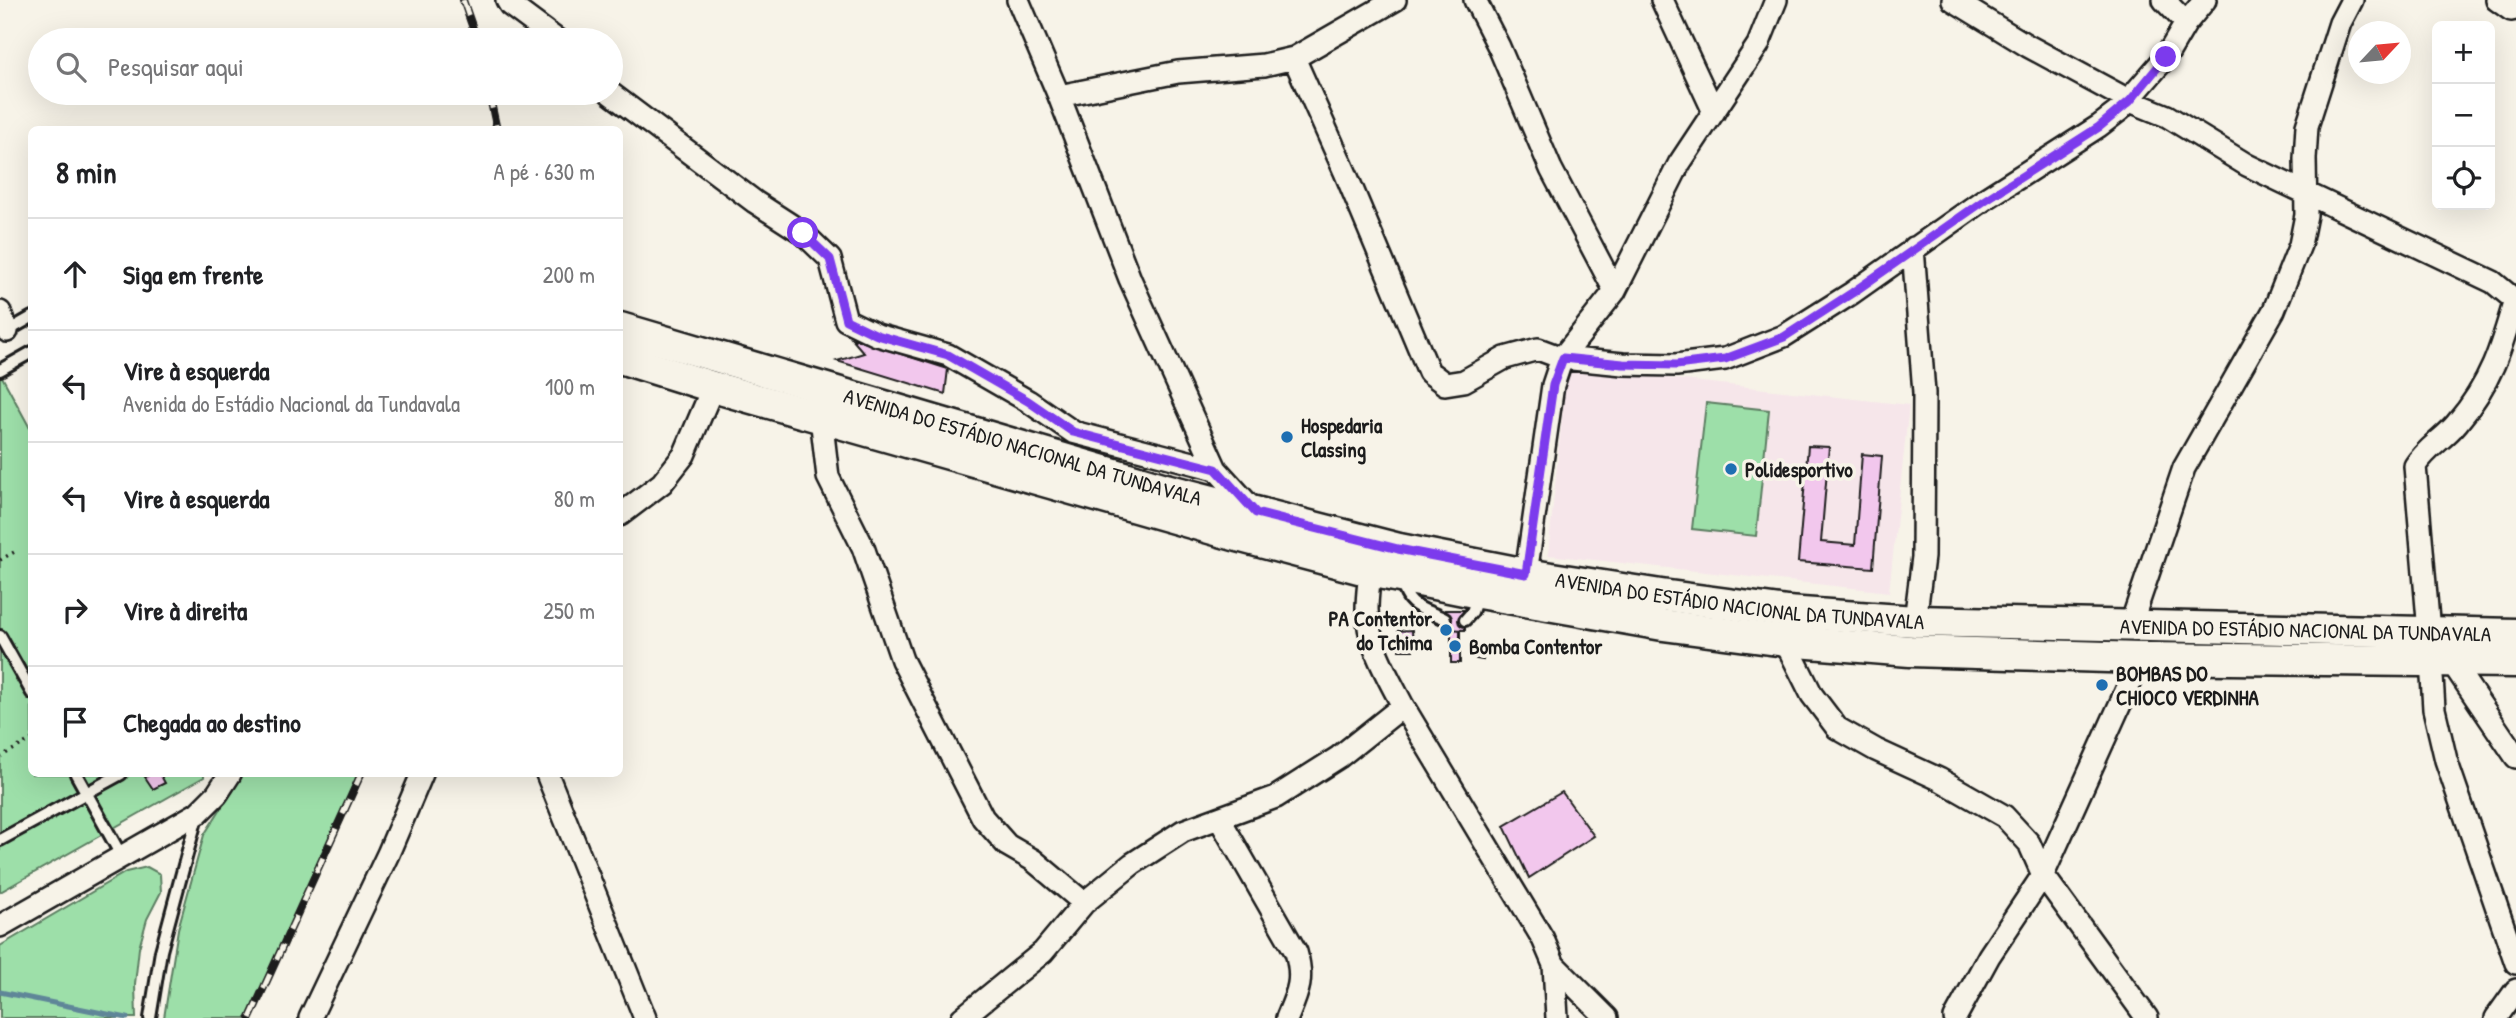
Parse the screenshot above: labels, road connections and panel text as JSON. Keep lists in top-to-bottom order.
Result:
{
  "streets": {
    "street": ["AVENIDA DO ESTÁDIO NACIONAL DA TUNDAVALA"]
  },
  "places": [
    "Hospedaria Classing",
    "Polidesportivo",
    "PA Contentor do Tchima",
    "Bomba Contentor",
    "BOMBAS DO CHIOCO VERDINHA"
  ],
  "north": "top right",
  "page": {
    "map_buttons": ["+", "−"],
    "search": "Pesquisar aqui",
    "heading": ["8 min", "A pé · 630 m"],
    "list": [
      ["Siga em frente", "200 m"],
      ["Vire à esquerda", "Avenida do Estádio Nacional da Tundavala", "100 m"],
      ["Vire à esquerda", "80 m"],
      ["Vire à direita", "250 m"],
      "Chegada ao destino"
    ]
  }
}
